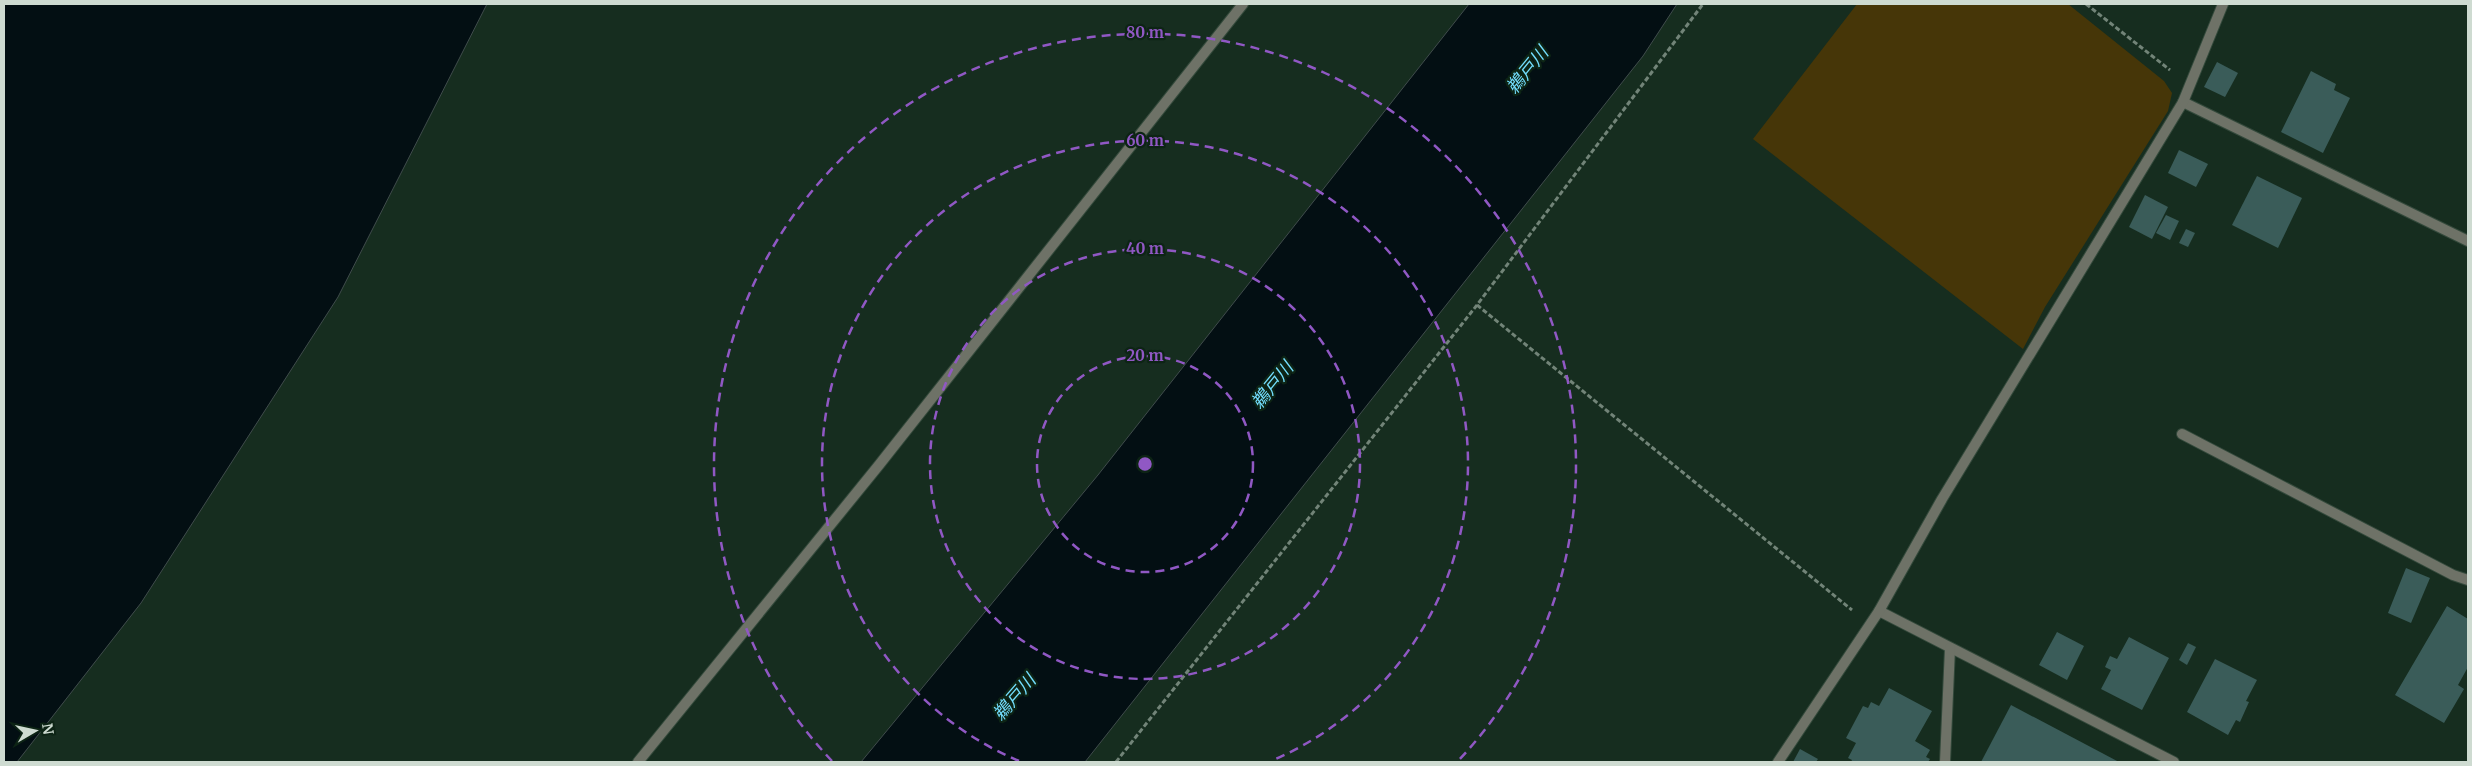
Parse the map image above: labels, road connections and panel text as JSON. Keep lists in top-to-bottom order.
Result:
{
  "water": ["鵜戸川"],
  "north": "right",
  "rings": [
    "80 m",
    "60 m",
    "40 m",
    "20 m"
  ]
}
